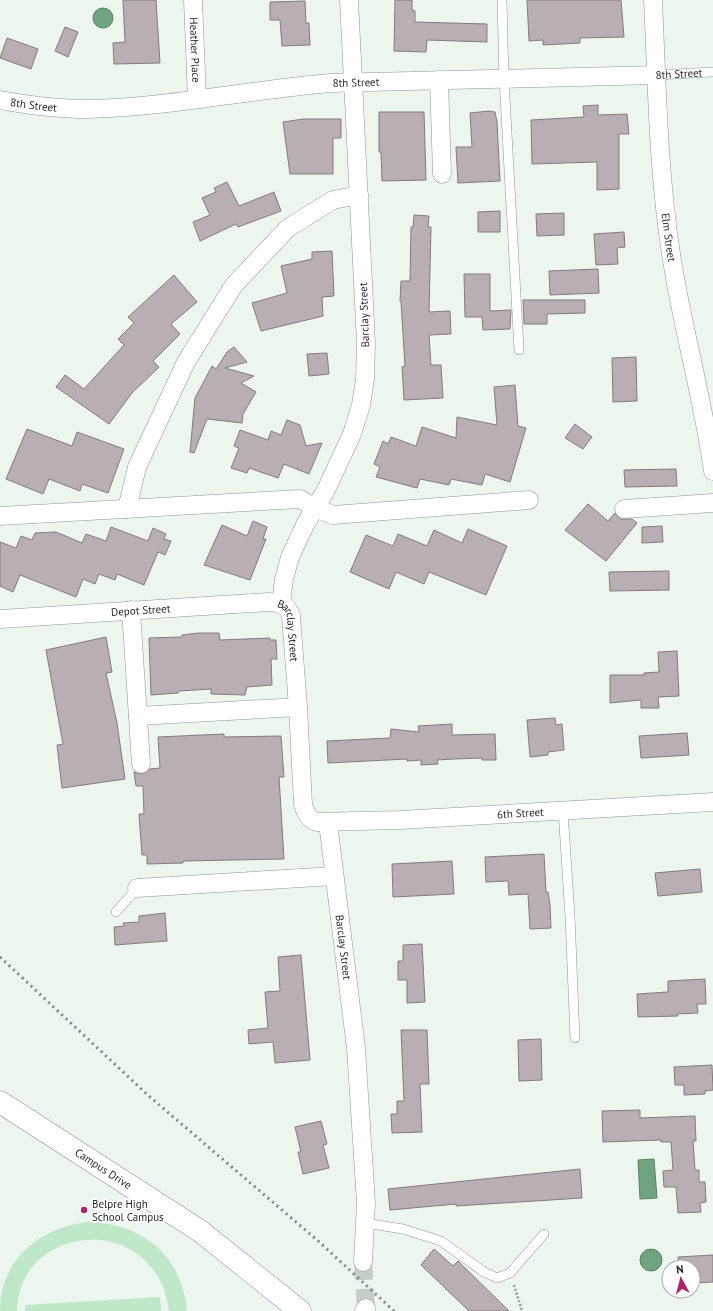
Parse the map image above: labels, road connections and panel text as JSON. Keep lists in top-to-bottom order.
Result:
{
  "streets": {
    "street": [
      "Heather Place",
      "8th Street",
      "Elm Street",
      "Barclay Street",
      "Depot Street",
      "6th Street",
      "Campus Drive"
    ]
  },
  "crossings": [
    ["Heather Place", "8th Street"],
    ["8th Street", "Elm Street"],
    ["8th Street", "Barclay Street"],
    ["Barclay Street", "Depot Street"],
    ["Barclay Street", "6th Street"]
  ],
  "places": ["Belpre High School Campus"],
  "north": "top"
}
